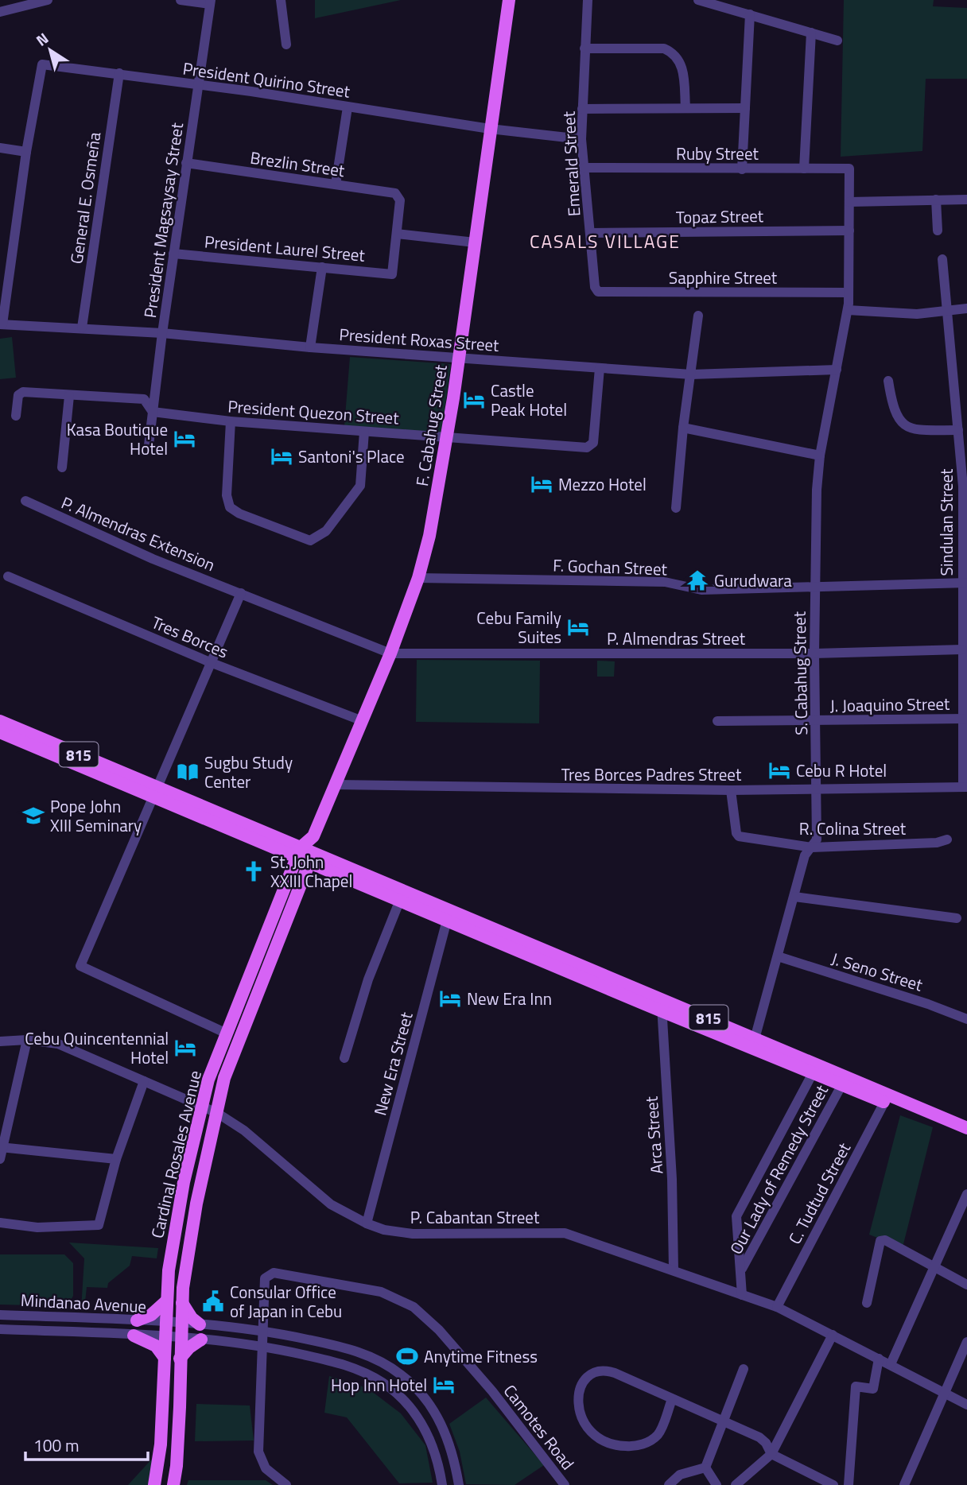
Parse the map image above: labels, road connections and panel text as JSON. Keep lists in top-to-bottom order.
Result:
{
  "streets": {
    "main road": ["F. Cabahug Street", "815", "Cardinal Rosales Avenue"],
    "street": [
      "President Quirino Street",
      "Ruby Street",
      "Brezlin Street",
      "Emerald Street",
      "General E. Osmeña",
      "Topaz Street",
      "President Magsaysay Street",
      "President Laurel Street",
      "Sapphire Street",
      "President Roxas Street",
      "President Quezon Street",
      "Sindulan Street",
      "P. Almendras Extension",
      "F. Gochan Street",
      "Tres Borces",
      "P. Almendras Street",
      "S. Cabahug Street",
      "J. Joaquino Street",
      "Tres Borces Padres Street",
      "R. Colina Street",
      "J. Seno Street",
      "New Era Street",
      "Arca Street",
      "Our Lady of Remedy Street",
      "C. Tudtud Street",
      "P. Cabantan Street",
      "Mindanao Avenue",
      "Camotes Road"
    ]
  },
  "crossings": [
    ["President Quirino Street", "Emerald Street"],
    ["President Quirino Street", "General E. Osmeña"],
    ["President Quirino Street", "President Magsaysay Street"],
    ["President Quirino Street", "F. Cabahug Street"],
    ["Ruby Street", "Emerald Street"],
    ["Ruby Street", "S. Cabahug Street"],
    ["Brezlin Street", "President Magsaysay Street"],
    ["Brezlin Street", "President Laurel Street"],
    ["Emerald Street", "Topaz Street"],
    ["Emerald Street", "Sapphire Street"],
    ["General E. Osmeña", "President Roxas Street"],
    ["Topaz Street", "S. Cabahug Street"],
    ["President Magsaysay Street", "President Laurel Street"],
    ["President Magsaysay Street", "President Roxas Street"],
    ["President Magsaysay Street", "President Quezon Street"],
    ["Sapphire Street", "S. Cabahug Street"],
    ["President Roxas Street", "President Quezon Street"],
    ["President Roxas Street", "F. Cabahug Street"],
    ["President Roxas Street", "S. Cabahug Street"],
    ["President Quezon Street", "F. Cabahug Street"],
    ["F. Cabahug Street", "P. Almendras Extension"],
    ["F. Cabahug Street", "F. Gochan Street"],
    ["F. Cabahug Street", "Tres Borces"],
    ["F. Cabahug Street", "P. Almendras Street"],
    ["F. Cabahug Street", "815"],
    ["F. Cabahug Street", "Tres Borces Padres Street"],
    ["F. Cabahug Street", "Cardinal Rosales Avenue"],
    ["Sindulan Street", "F. Gochan Street"],
    ["Sindulan Street", "P. Almendras Street"],
    ["Sindulan Street", "J. Joaquino Street"],
    ["Sindulan Street", "Tres Borces Padres Street"],
    ["P. Almendras Extension", "P. Almendras Street"],
    ["F. Gochan Street", "S. Cabahug Street"],
    ["P. Almendras Street", "S. Cabahug Street"],
    ["S. Cabahug Street", "J. Joaquino Street"],
    ["S. Cabahug Street", "815"],
    ["S. Cabahug Street", "Tres Borces Padres Street"],
    ["S. Cabahug Street", "R. Colina Street"],
    ["S. Cabahug Street", "J. Seno Street"],
    ["815", "New Era Street"],
    ["815", "Arca Street"],
    ["815", "Cardinal Rosales Avenue"],
    ["815", "Our Lady of Remedy Street"],
    ["815", "C. Tudtud Street"],
    ["Tres Borces Padres Street", "R. Colina Street"],
    ["New Era Street", "P. Cabantan Street"],
    ["Arca Street", "P. Cabantan Street"],
    ["Cardinal Rosales Avenue", "P. Cabantan Street"],
    ["Cardinal Rosales Avenue", "Mindanao Avenue"],
    ["C. Tudtud Street", "P. Cabantan Street"],
    ["Mindanao Avenue", "Camotes Road"]
  ],
  "districts": ["CASALS VILLAGE"],
  "places": {
    "hotel": [
      "Castle Peak Hotel",
      "Kasa Boutique Hotel",
      "Santoni's Place",
      "Mezzo Hotel",
      "Cebu Family Suites",
      "Cebu R Hotel",
      "New Era Inn",
      "Cebu Quincentennial Hotel",
      "Hop Inn Hotel"
    ],
    "temple": ["Gurudwara"],
    "library": ["Sugbu Study Center"],
    "school or university": ["Pope John XIII Seminary"],
    "church": ["St. John XXIII Chapel"],
    "public building": ["Consular Office of Japan in Cebu"],
    "sports": ["Anytime Fitness"]
  },
  "scale_bar": "100 m",
  "north": "top left"
}
